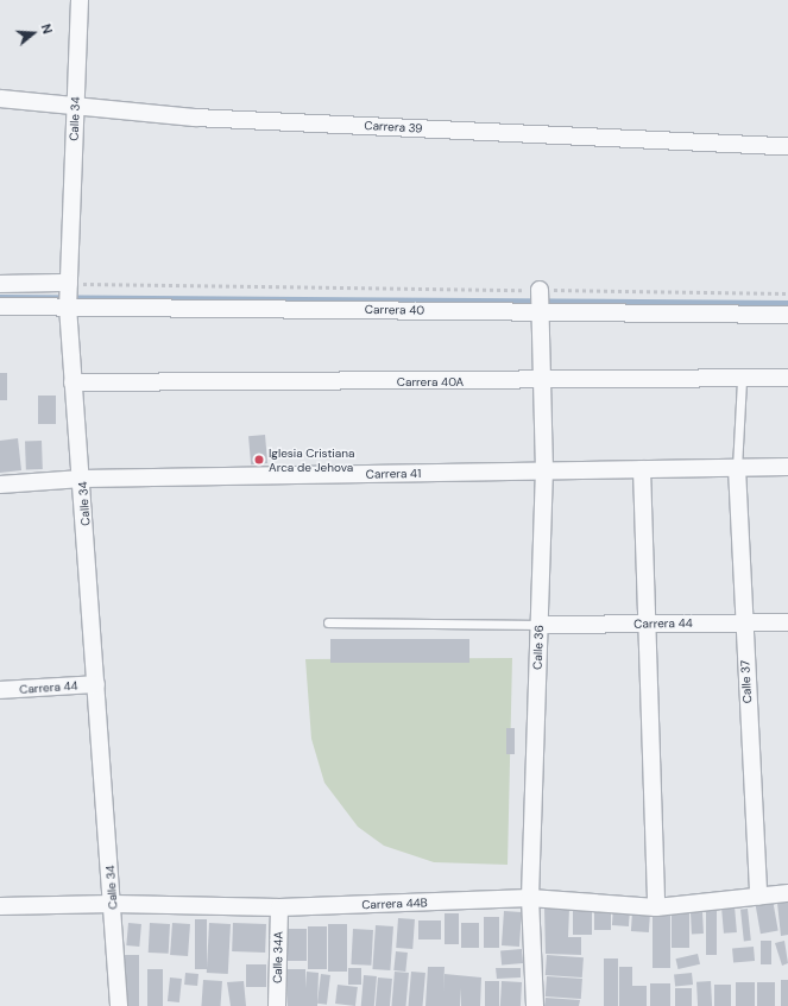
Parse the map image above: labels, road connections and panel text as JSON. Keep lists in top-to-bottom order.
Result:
{
  "streets": {
    "street": [
      "Calle 34",
      "Carrera 39",
      "Carrera 40",
      "Carrera 40A",
      "Carrera 41",
      "Carrera 44",
      "Calle 36",
      "Calle 37",
      "Carrera 44B",
      "Calle 34A"
    ]
  },
  "crossings": [
    ["Calle 34", "Carrera 39"],
    ["Calle 34", "Carrera 40"],
    ["Calle 34", "Carrera 40A"],
    ["Calle 34", "Carrera 41"],
    ["Calle 34", "Carrera 44"],
    ["Calle 34", "Carrera 44B"],
    ["Carrera 40", "Calle 36"],
    ["Carrera 40A", "Calle 36"],
    ["Carrera 41", "Calle 36"],
    ["Carrera 41", "Calle 37"],
    ["Carrera 44", "Calle 36"],
    ["Carrera 44", "Calle 37"],
    ["Calle 36", "Carrera 44B"],
    ["Calle 37", "Carrera 44B"],
    ["Carrera 44B", "Calle 34A"]
  ],
  "places": ["Iglesia Cristiana Arca de Jehova"],
  "north": "right"
}
